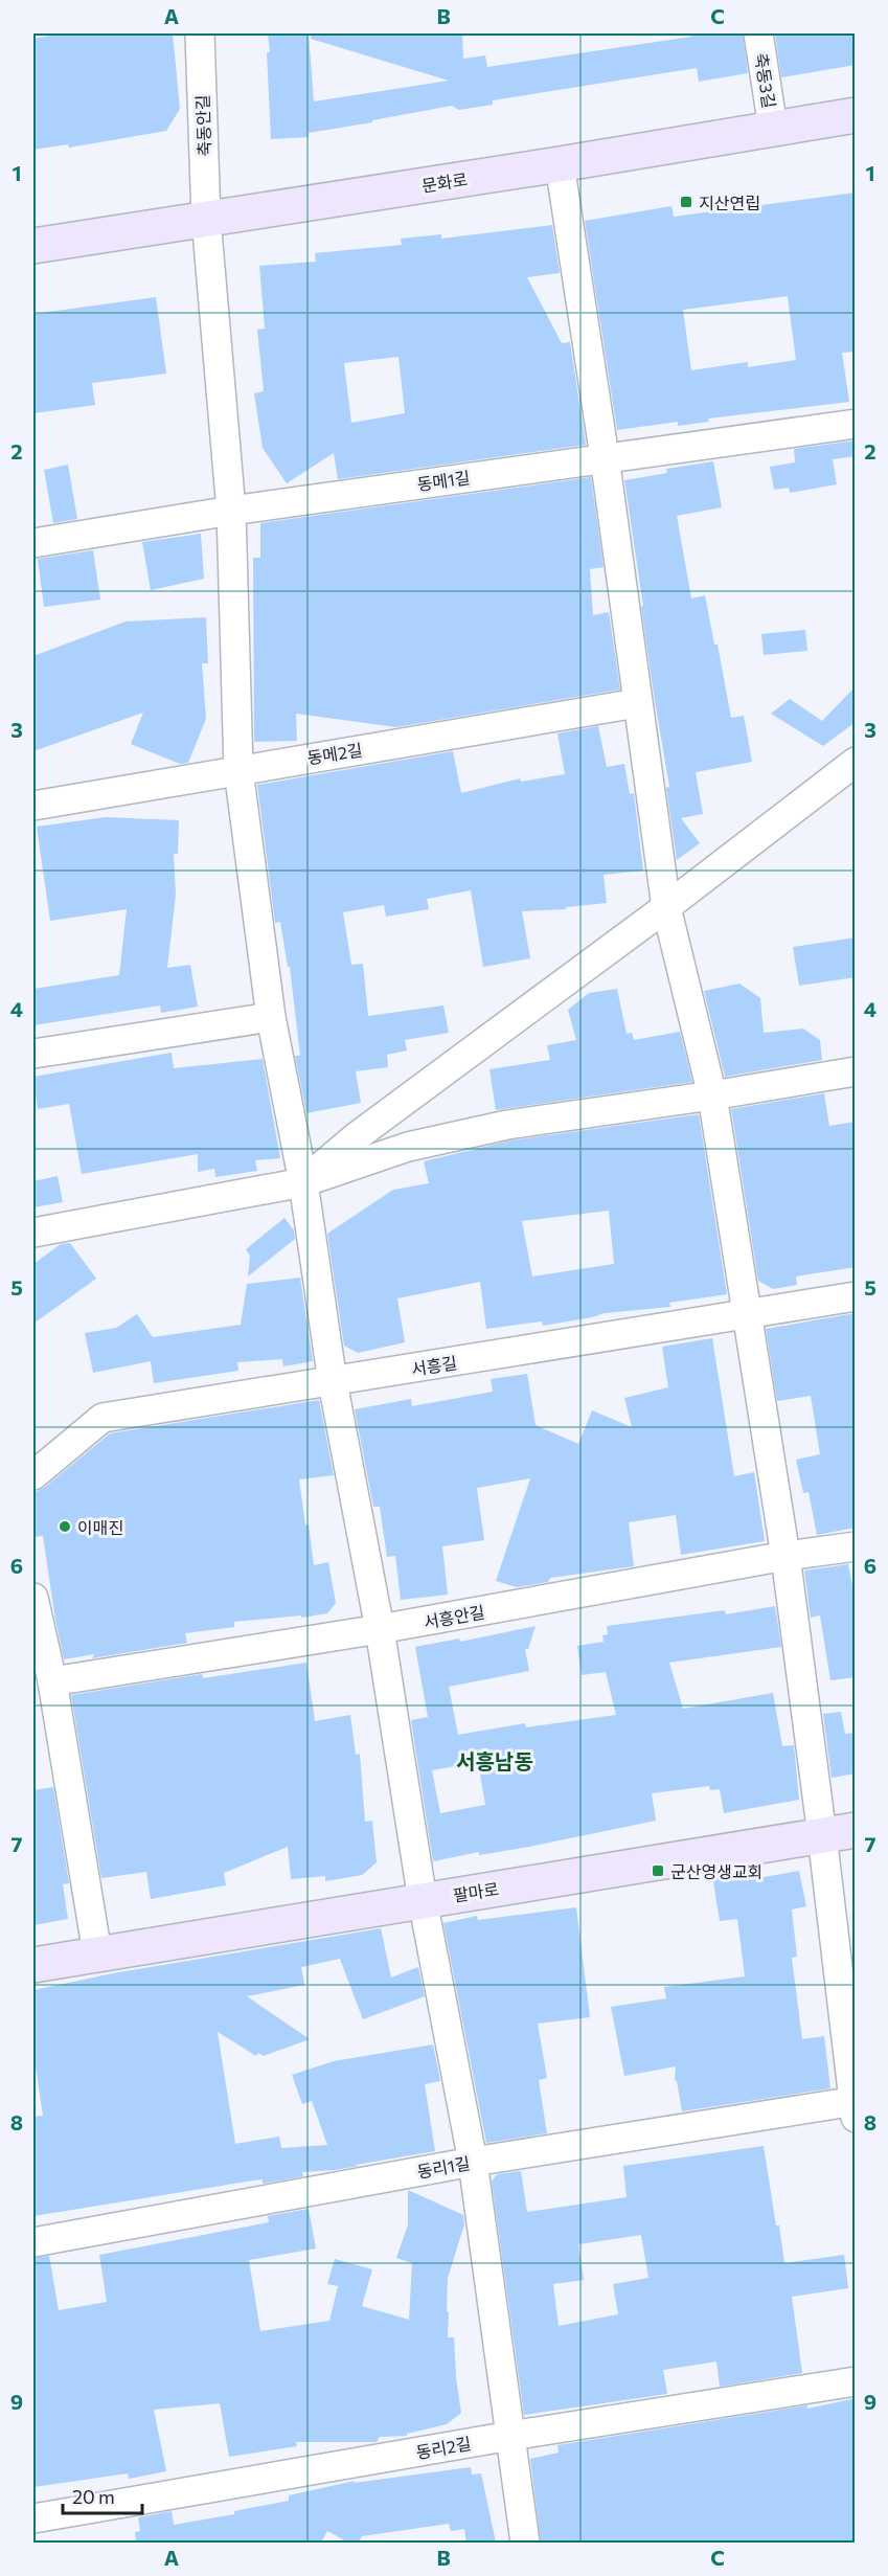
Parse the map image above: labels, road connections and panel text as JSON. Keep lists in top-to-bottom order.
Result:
{
  "streets": {
    "street": [
      "축동3길",
      "축동안길",
      "문화로",
      "동메1길",
      "동메2길",
      "서흥길",
      "서흥안길",
      "팔마로",
      "동리1길",
      "동리2길"
    ]
  },
  "crossings": [
    ["축동3길", "문화로"],
    ["축동안길", "문화로"],
    ["축동안길", "동메1길"],
    ["축동안길", "동메2길"],
    ["축동안길", "서흥길"],
    ["축동안길", "서흥안길"],
    ["축동안길", "팔마로"],
    ["축동안길", "동리1길"],
    ["축동안길", "동리2길"]
  ],
  "districts": ["서흥남동"],
  "places": {
    "transit": ["지산연립", "군산영생교회"],
    "other": ["이매진"]
  },
  "scale_bar": "20 m",
  "grid": {
    "columns": ["A", "B", "C"],
    "rows": [
      "1",
      "2",
      "3",
      "4",
      "5",
      "6",
      "7",
      "8",
      "9"
    ]
  }
}
